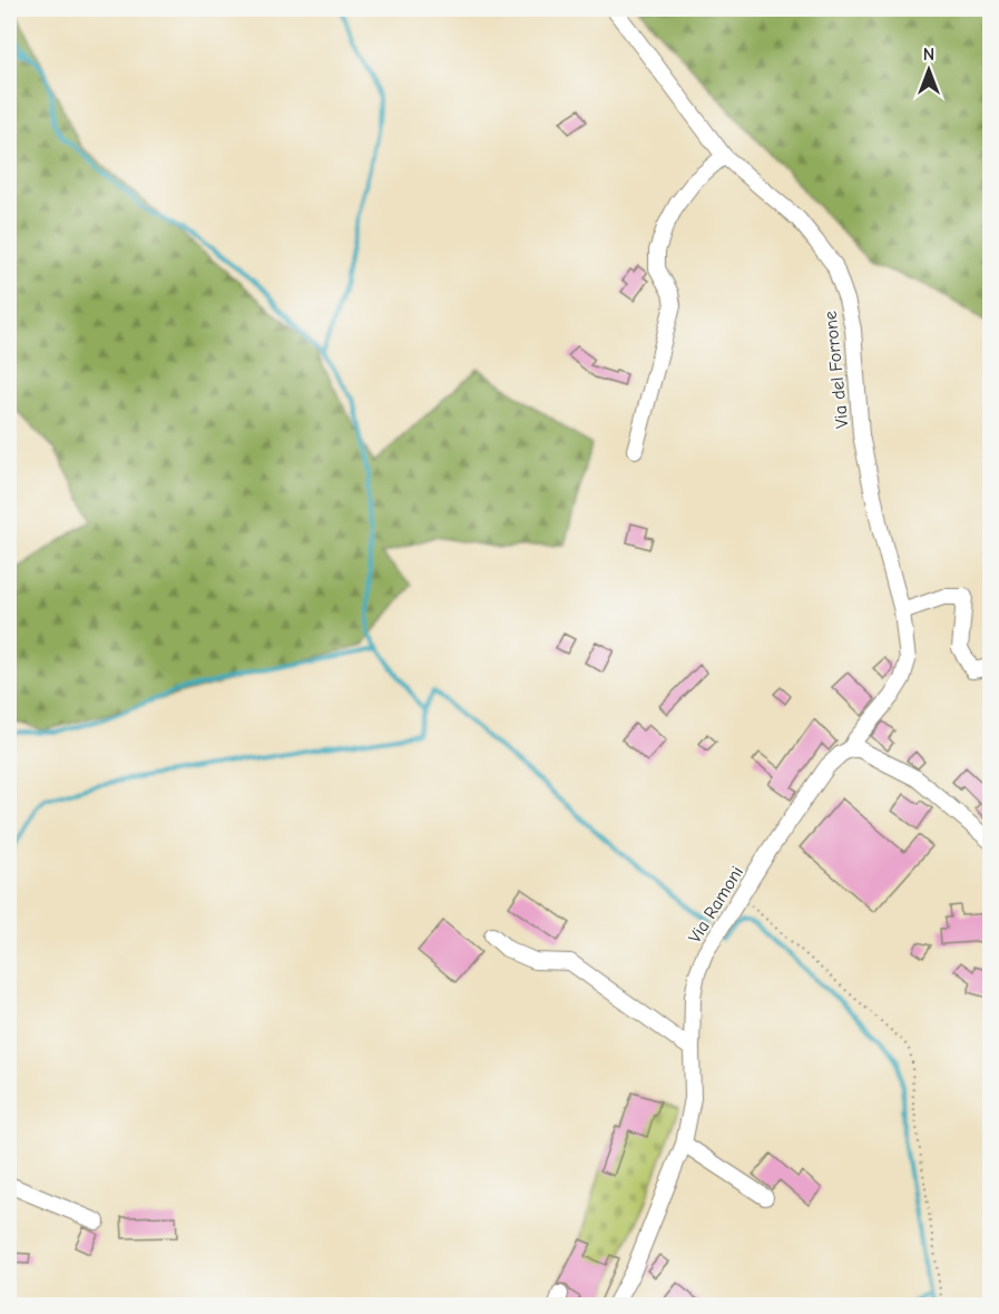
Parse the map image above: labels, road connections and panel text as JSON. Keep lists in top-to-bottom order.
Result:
{
  "streets": {
    "street": ["Via del Forrone", "Via Ramoni"]
  },
  "crossings": [
    ["Via del Forrone", "Via Ramoni"]
  ],
  "north": "top"
}
